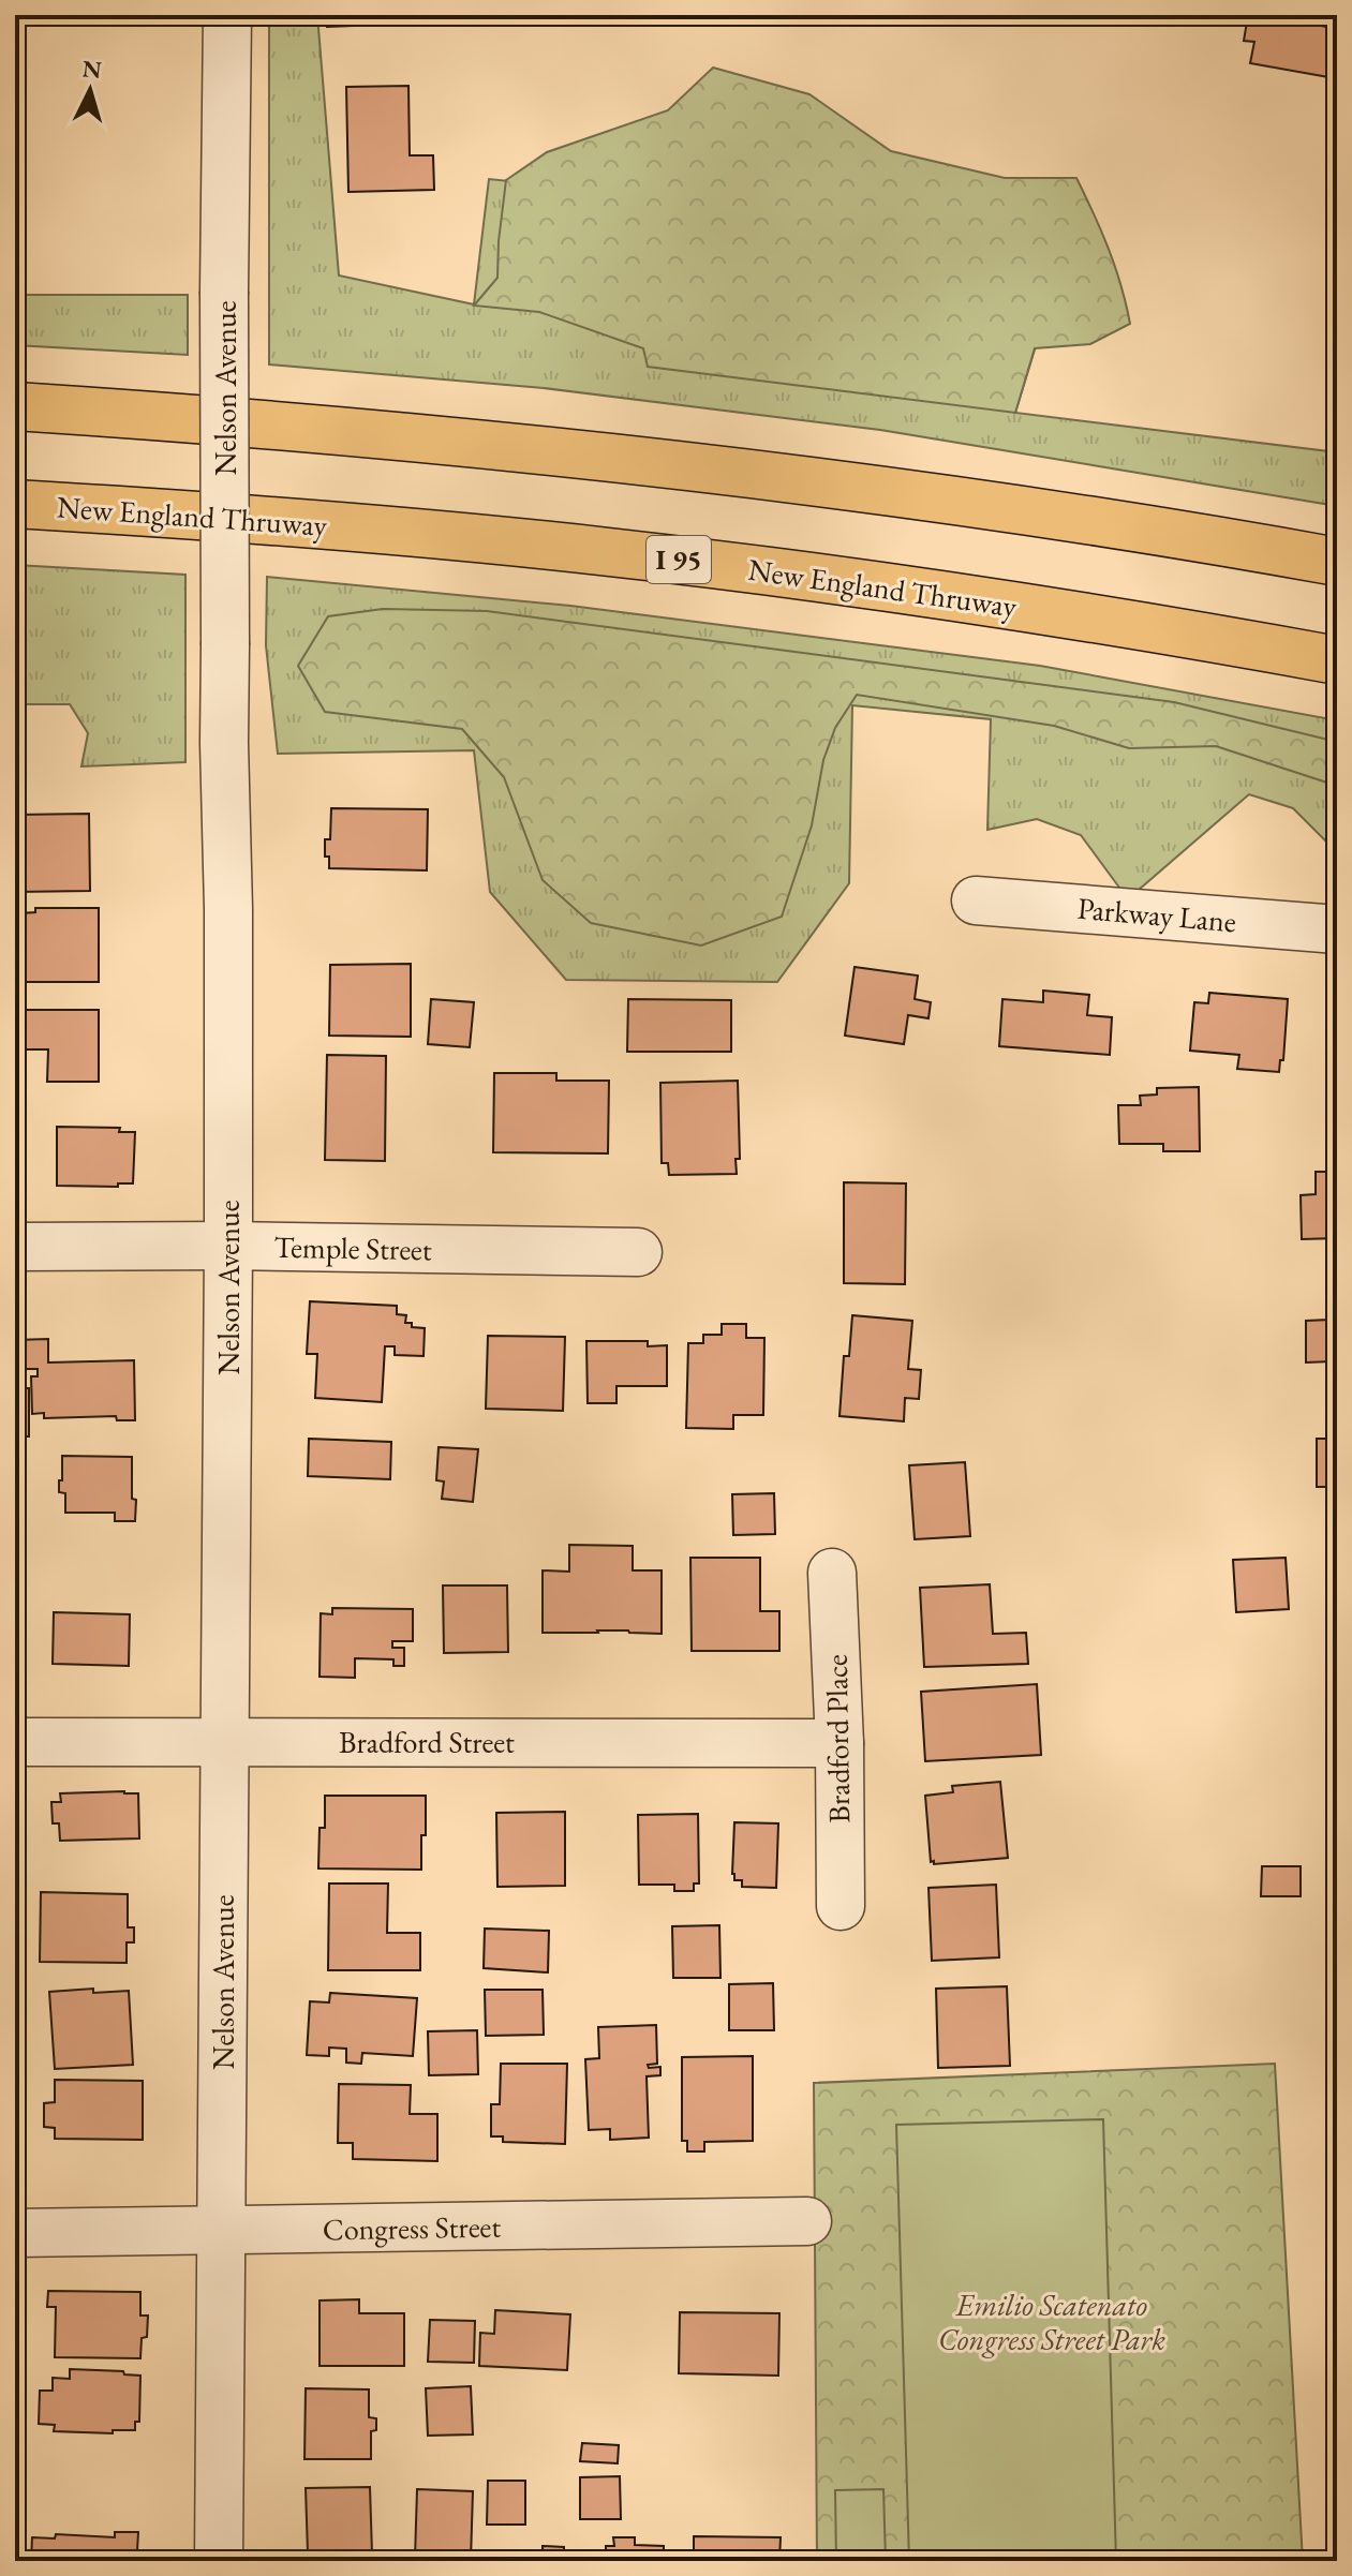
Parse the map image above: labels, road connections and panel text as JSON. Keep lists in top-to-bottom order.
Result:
{
  "streets": {
    "highway": ["New England Thruway", "I 95"],
    "street": [
      "Nelson Avenue",
      "Parkway Lane",
      "Temple Street",
      "Bradford Place",
      "Bradford Street",
      "Congress Street"
    ]
  },
  "crossings": [
    ["Nelson Avenue", "Temple Street"],
    ["Nelson Avenue", "Bradford Street"],
    ["Nelson Avenue", "Congress Street"],
    ["Bradford Place", "Bradford Street"]
  ],
  "parks": ["Emilio Scatenato Congress Street Park"],
  "north": "top"
}
